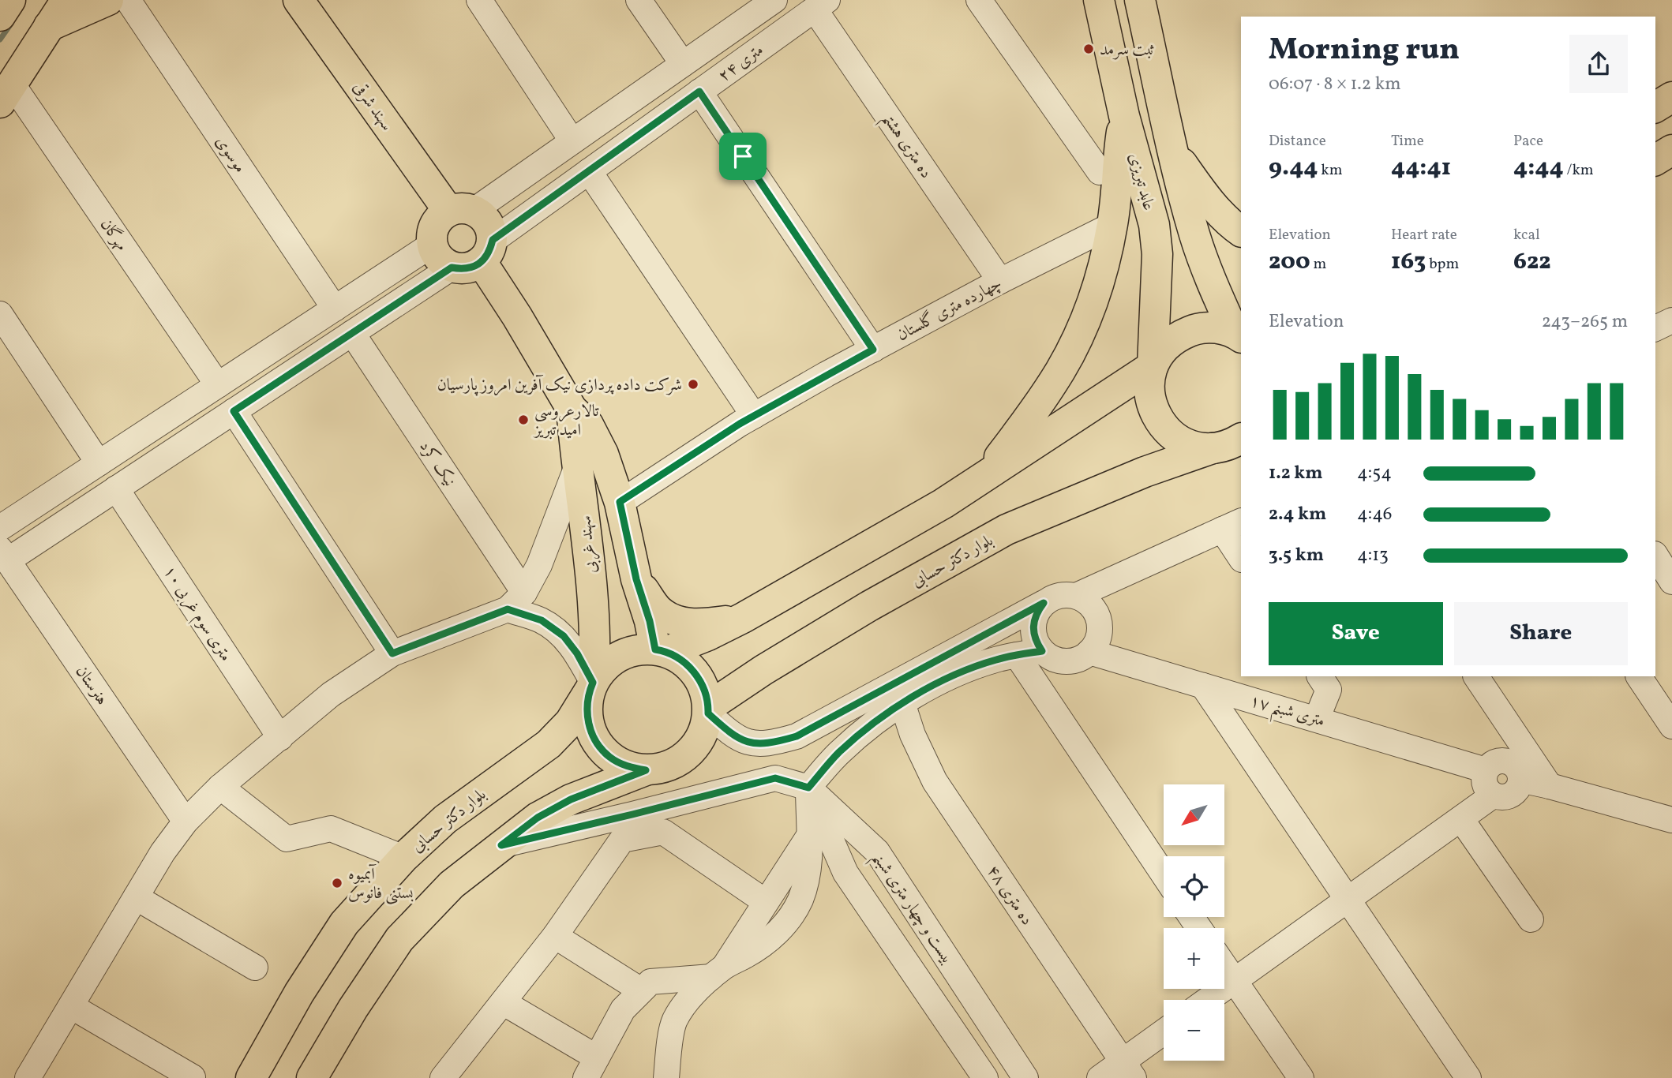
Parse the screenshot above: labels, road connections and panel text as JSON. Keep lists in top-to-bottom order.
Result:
{
  "streets": {
    "main road": [
      "سهند شرقی",
      "عابد تبریزی",
      "سهند غربی",
      "بلوار دکتر حسابی"
    ],
    "street": [
      "۲۴ متری",
      "ده متری هشتم",
      "موسوی",
      "مهرگان",
      "چهارده متری گلستان",
      "نیک کرد",
      "۱۰ متری سوم غربی",
      "هنرستان",
      "۱۷ متری شبنم",
      "ده متری ۴۸",
      "بیست و چهار متری شبنم"
    ]
  },
  "crossings": [
    ["۲۴ متری", "سهند شرقی"],
    ["۲۴ متری", "ده متری هشتم"],
    ["۲۴ متری", "سهند غربی"],
    ["سهند شرقی", "سهند غربی"],
    ["ده متری هشتم", "چهارده متری گلستان"],
    ["عابد تبریزی", "بلوار دکتر حسابی"],
    ["چهارده متری گلستان", "سهند غربی"],
    ["سهند غربی", "بلوار دکتر حسابی"]
  ],
  "places": [
    "ثبت سرمد",
    "شرکت داده پردازی نیک آفرین امروز پارسیان",
    "تالارعروسی امید تبریز",
    "آبمیوه بستنی فانوس"
  ],
  "north": "bottom left",
  "page": {
    "heading": ["Morning run", "06:07 · 8 × 1.2 km"],
    "stats": [
      ["Distance", "9.44 km"],
      ["Time", "44:41"],
      ["Pace", "4:44 /km"],
      ["Elevation", "200 m"],
      ["Heart rate", "163 bpm"],
      ["kcal", "622"]
    ],
    "chart": ["Elevation", "243–265 m"],
    "list": [
      {
        "name": "1.2 km",
        "note": "4:54"
      },
      {
        "name": "2.4 km",
        "note": "4:46"
      },
      {
        "name": "3.5 km",
        "note": "4:13"
      }
    ],
    "buttons": ["Save", "Share"],
    "map_buttons": ["+", "−"]
  }
}
